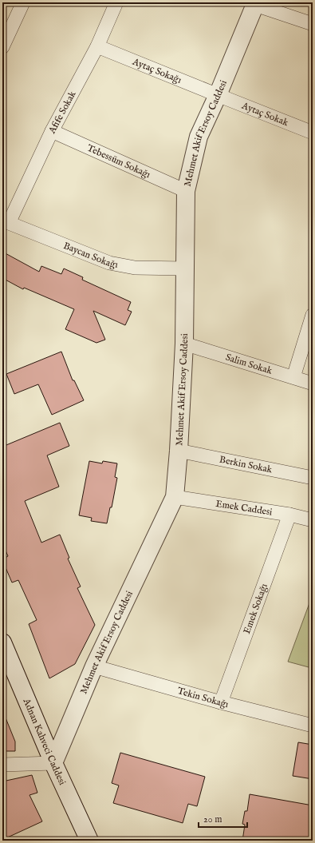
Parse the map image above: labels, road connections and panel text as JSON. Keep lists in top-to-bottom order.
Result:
{
  "streets": {
    "street": [
      "Aytaç Sokağı",
      "Afife Sokak",
      "Aytaç Sokak",
      "Mehmet Akif Ersoy Caddesi",
      "Tebessüm Sokağı",
      "Baycan Sokağı",
      "Salim Sokak",
      "Berkin Sokak",
      "Emek Caddesi",
      "Emek Sokağı",
      "Tekin Sokağı",
      "Adnan Kahveci Caddesi"
    ]
  },
  "crossings": [
    ["Aytaç Sokağı", "Afife Sokak"],
    ["Aytaç Sokağı", "Aytaç Sokak"],
    ["Aytaç Sokağı", "Mehmet Akif Ersoy Caddesi"],
    ["Afife Sokak", "Tebessüm Sokağı"],
    ["Afife Sokak", "Baycan Sokağı"],
    ["Aytaç Sokak", "Mehmet Akif Ersoy Caddesi"],
    ["Mehmet Akif Ersoy Caddesi", "Tebessüm Sokağı"],
    ["Mehmet Akif Ersoy Caddesi", "Baycan Sokağı"],
    ["Mehmet Akif Ersoy Caddesi", "Salim Sokak"],
    ["Mehmet Akif Ersoy Caddesi", "Berkin Sokak"],
    ["Mehmet Akif Ersoy Caddesi", "Emek Caddesi"],
    ["Mehmet Akif Ersoy Caddesi", "Tekin Sokağı"],
    ["Mehmet Akif Ersoy Caddesi", "Adnan Kahveci Caddesi"],
    ["Emek Caddesi", "Emek Sokağı"],
    ["Emek Sokağı", "Tekin Sokağı"]
  ],
  "scale_bar": "20 m"
}
